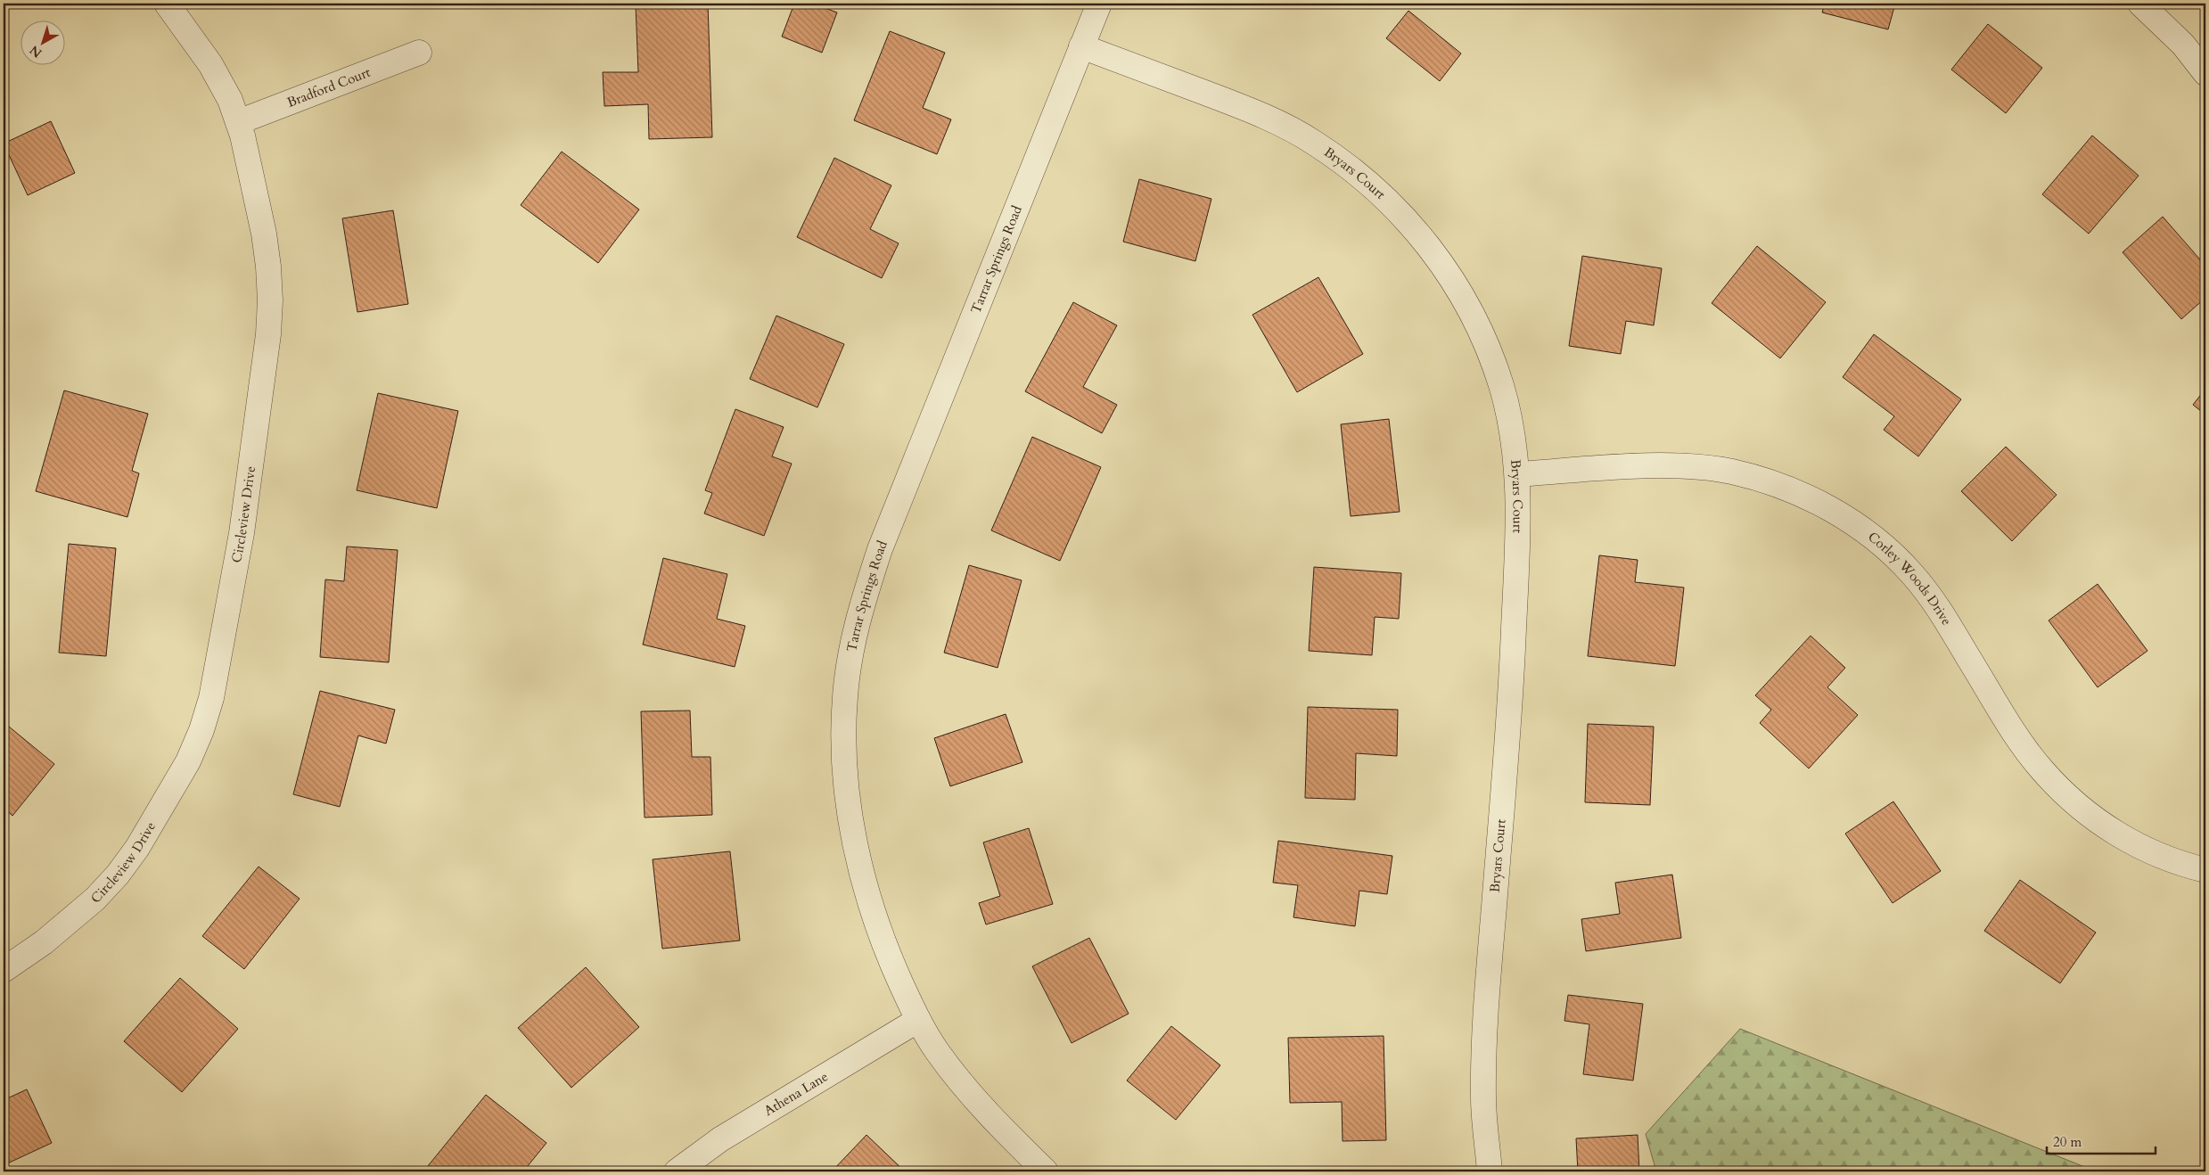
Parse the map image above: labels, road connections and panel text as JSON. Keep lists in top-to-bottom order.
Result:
{
  "streets": {
    "street": [
      "Bradford Court",
      "Bryars Court",
      "Tarrar Springs Road",
      "Circleview Drive",
      "Corley Woods Drive",
      "Athena Lane"
    ]
  },
  "crossings": [
    ["Bradford Court", "Circleview Drive"],
    ["Bryars Court", "Tarrar Springs Road"],
    ["Bryars Court", "Corley Woods Drive"],
    ["Tarrar Springs Road", "Athena Lane"]
  ],
  "scale_bar": "20 m",
  "north": "bottom left"
}
